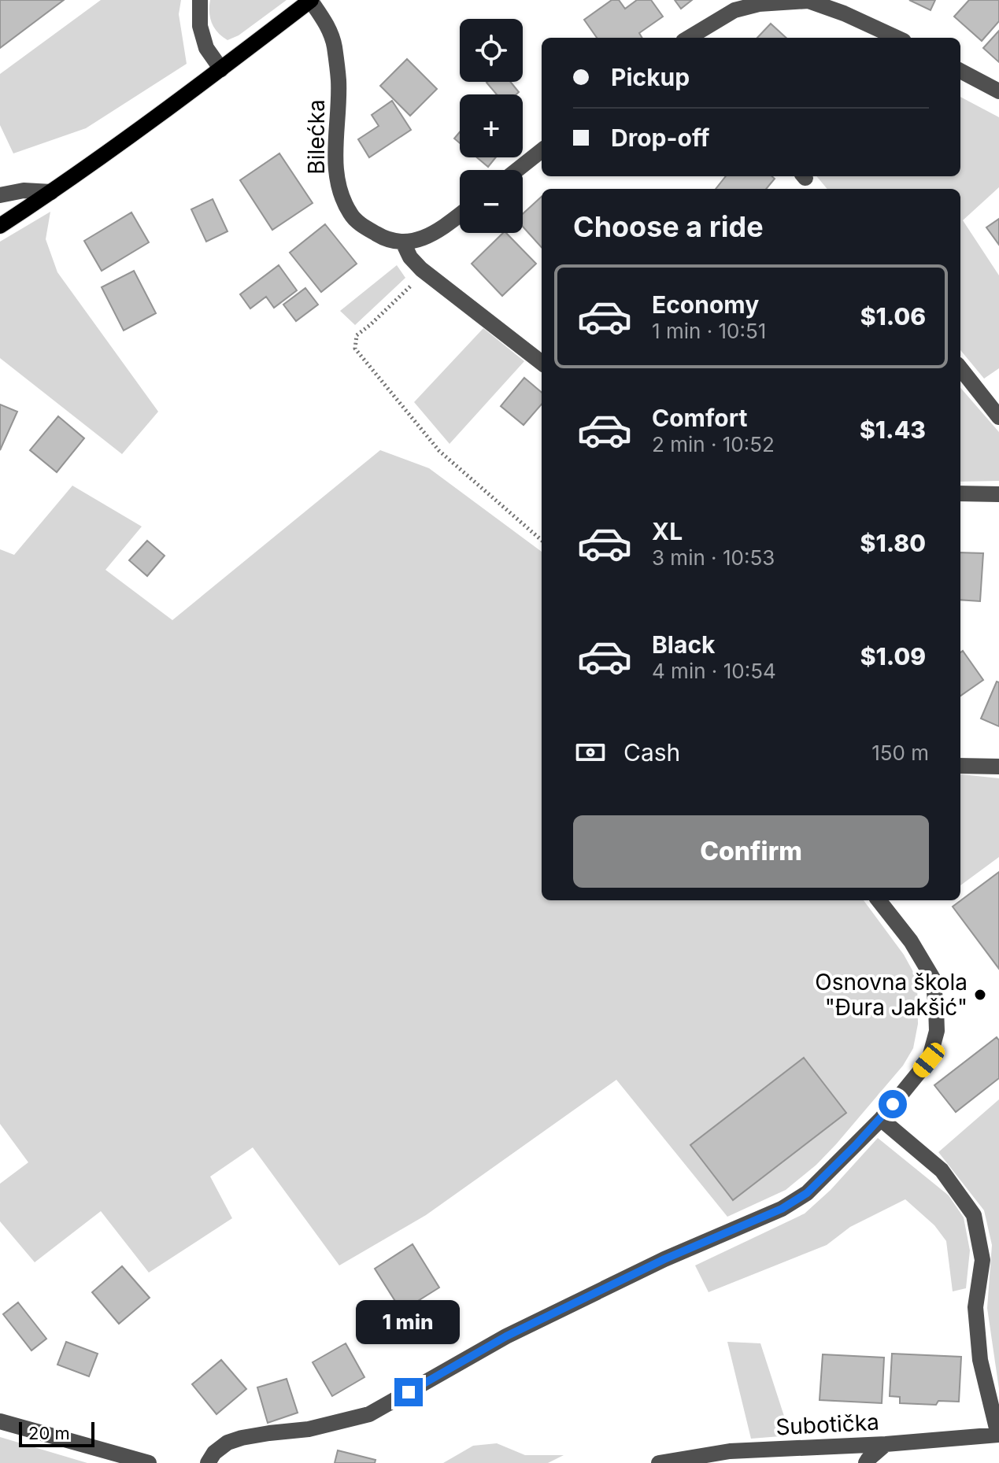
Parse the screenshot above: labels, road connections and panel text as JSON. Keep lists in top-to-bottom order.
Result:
{
  "streets": {
    "street": ["Bilećka", "Subotička"]
  },
  "places": ["Osnovna škola \"Đura Jakšić\""],
  "scale_bar": "20 m",
  "page": {
    "map_buttons": ["+", "−"],
    "banner": ["Pickup", "Drop-off"],
    "heading": "Choose a ride",
    "list": [
      {
        "name": "Economy",
        "note": "1 min · 10:51",
        "value": "$1.06"
      },
      {
        "name": "Comfort",
        "note": "2 min · 10:52",
        "value": "$1.43"
      },
      {
        "name": "XL",
        "note": "3 min · 10:53",
        "value": "$1.80"
      },
      {
        "name": "Black",
        "note": "4 min · 10:54",
        "value": "$1.09"
      }
    ],
    "pay": ["Cash", "150 m"],
    "buttons": "Confirm",
    "bubble": "1 min",
    "scale": "20 m"
  }
}
